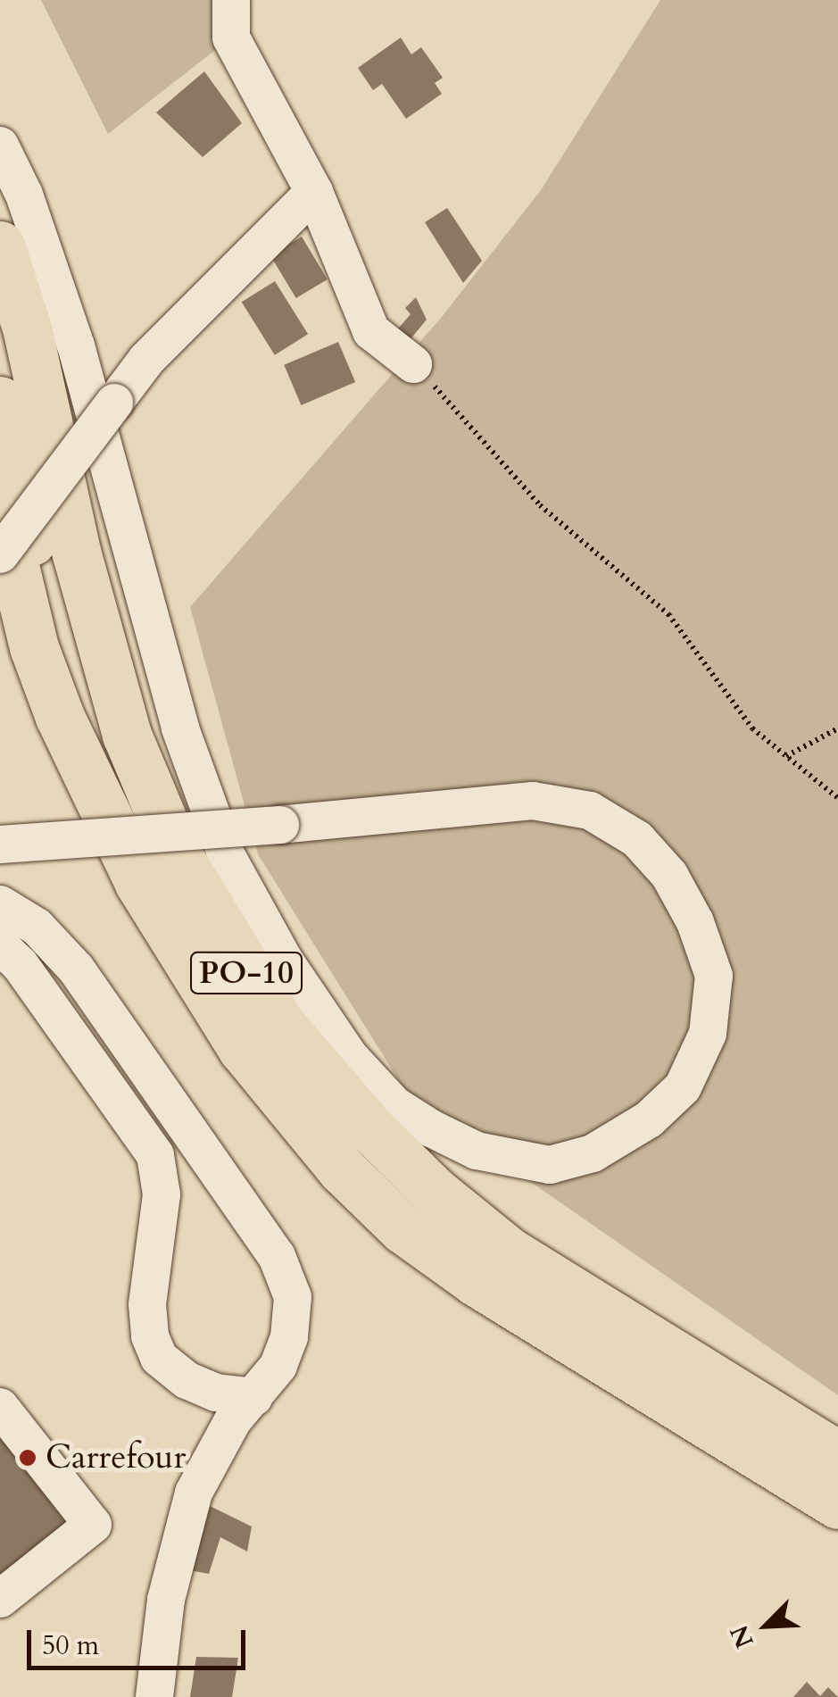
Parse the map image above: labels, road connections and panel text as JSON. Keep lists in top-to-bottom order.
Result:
{
  "streets": {
    "highway": ["PO-10"]
  },
  "places": ["Carrefour"],
  "scale_bar": "50 m",
  "north": "bottom left"
}
